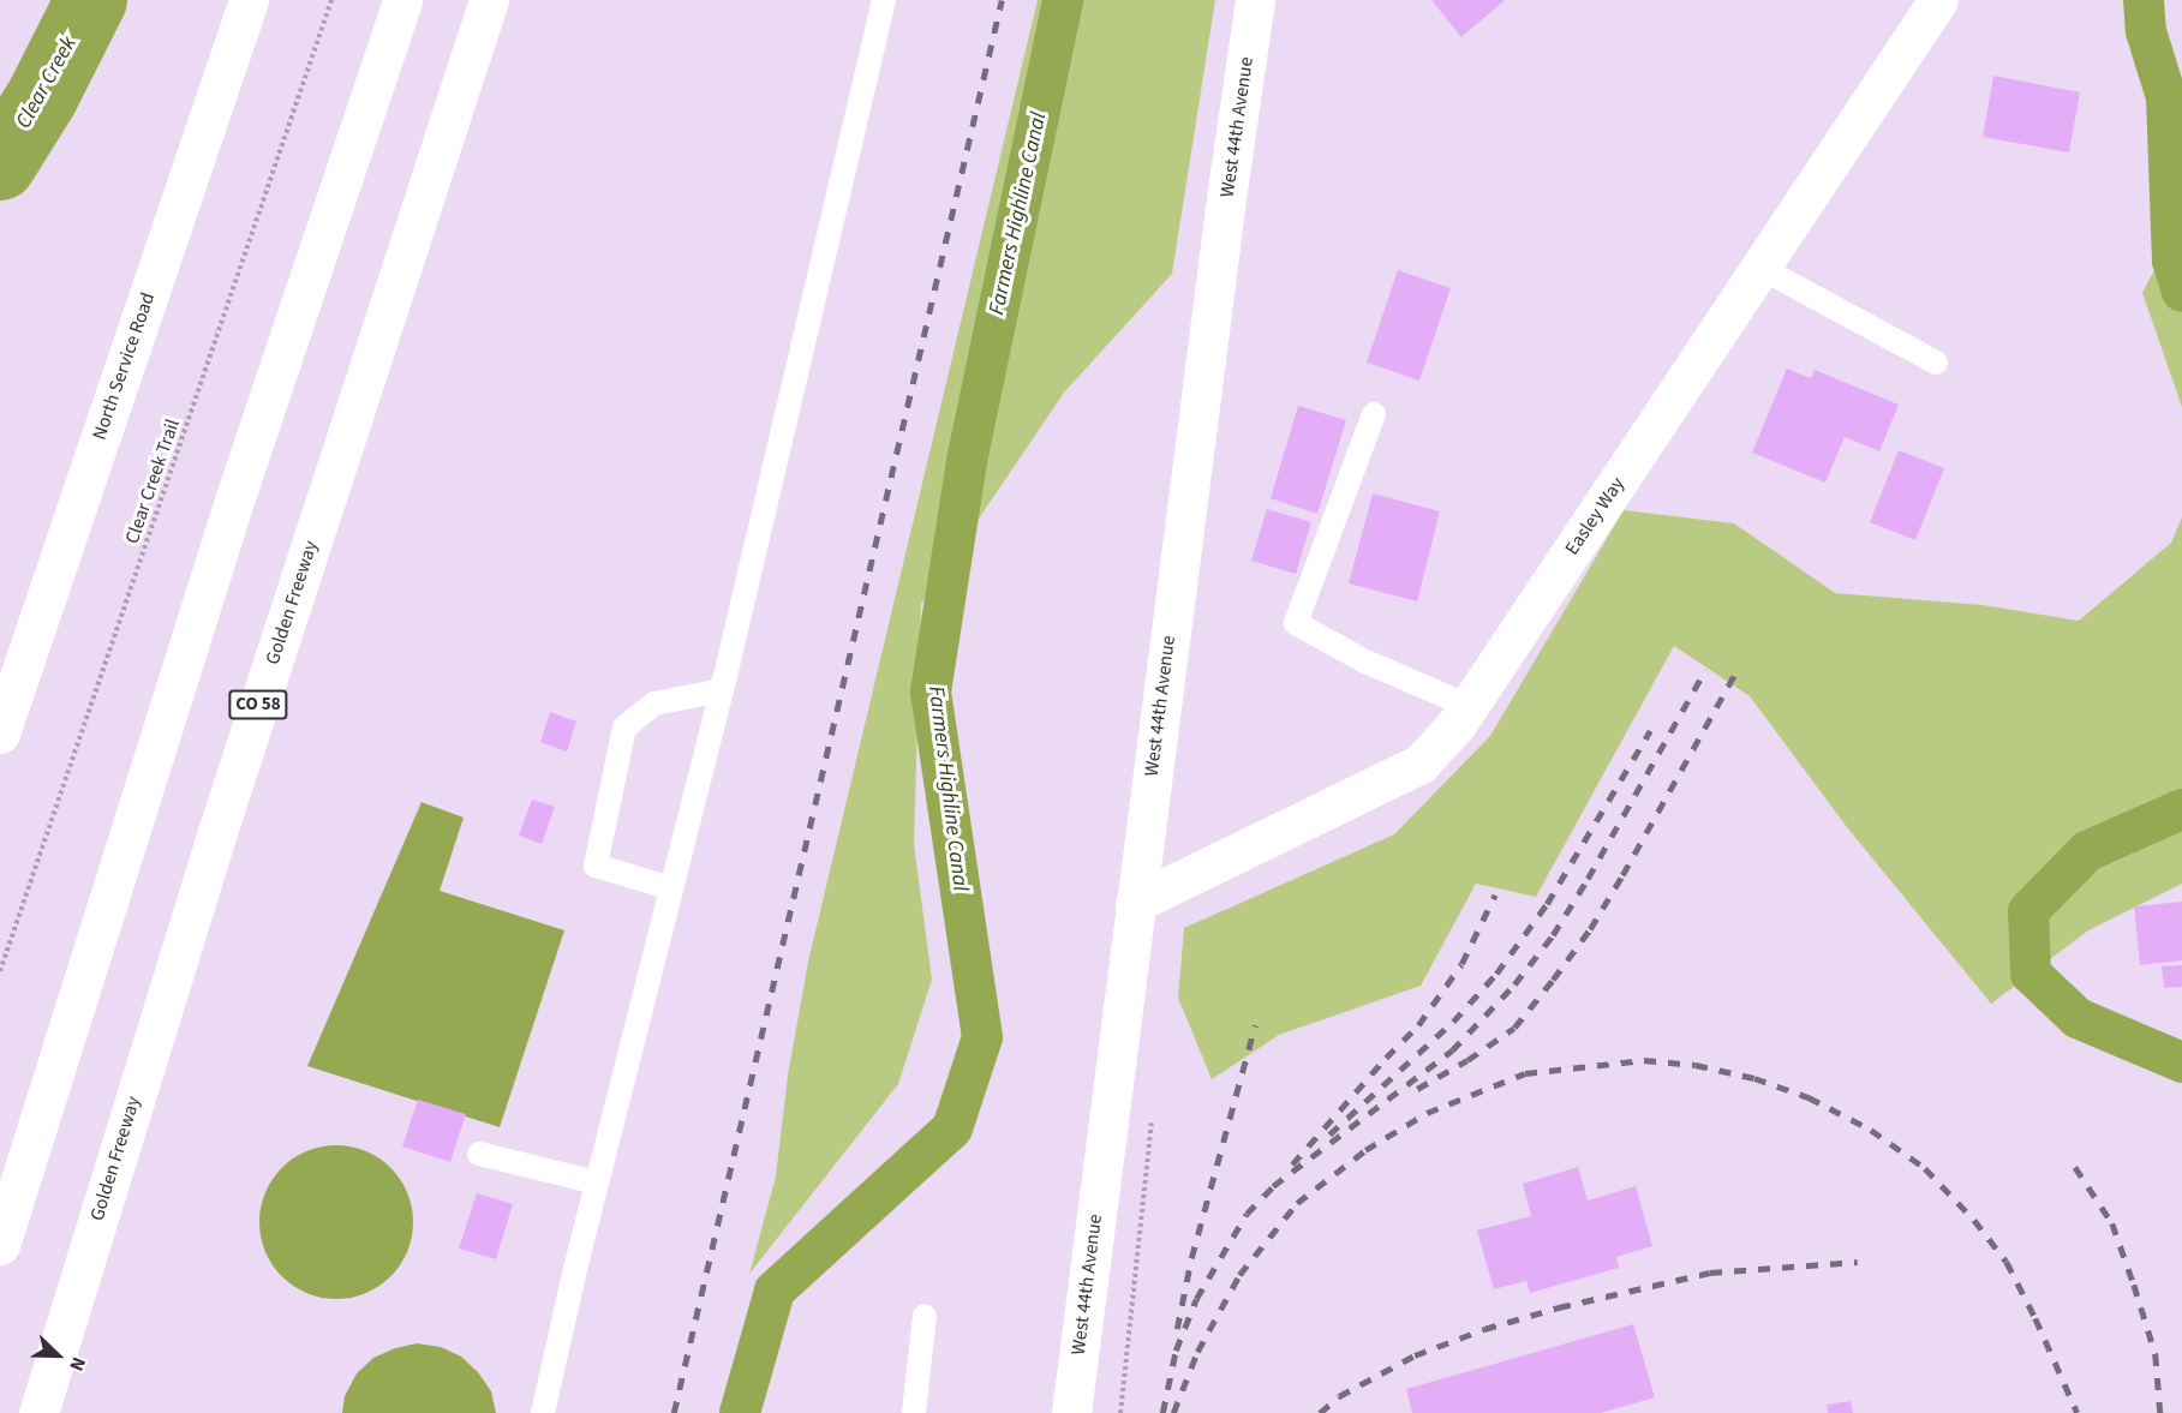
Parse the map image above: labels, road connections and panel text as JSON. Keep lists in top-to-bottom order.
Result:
{
  "streets": {
    "main road": [
      "West 44th Avenue",
      "North Service Road",
      "Easley Way",
      "Golden Freeway",
      "CO 58"
    ],
    "path": ["Clear Creek Trail"]
  },
  "crossings": [
    ["West 44th Avenue", "Easley Way"]
  ],
  "water": ["Clear Creek", "Farmers Highline Canal"],
  "north": "bottom right"
}
